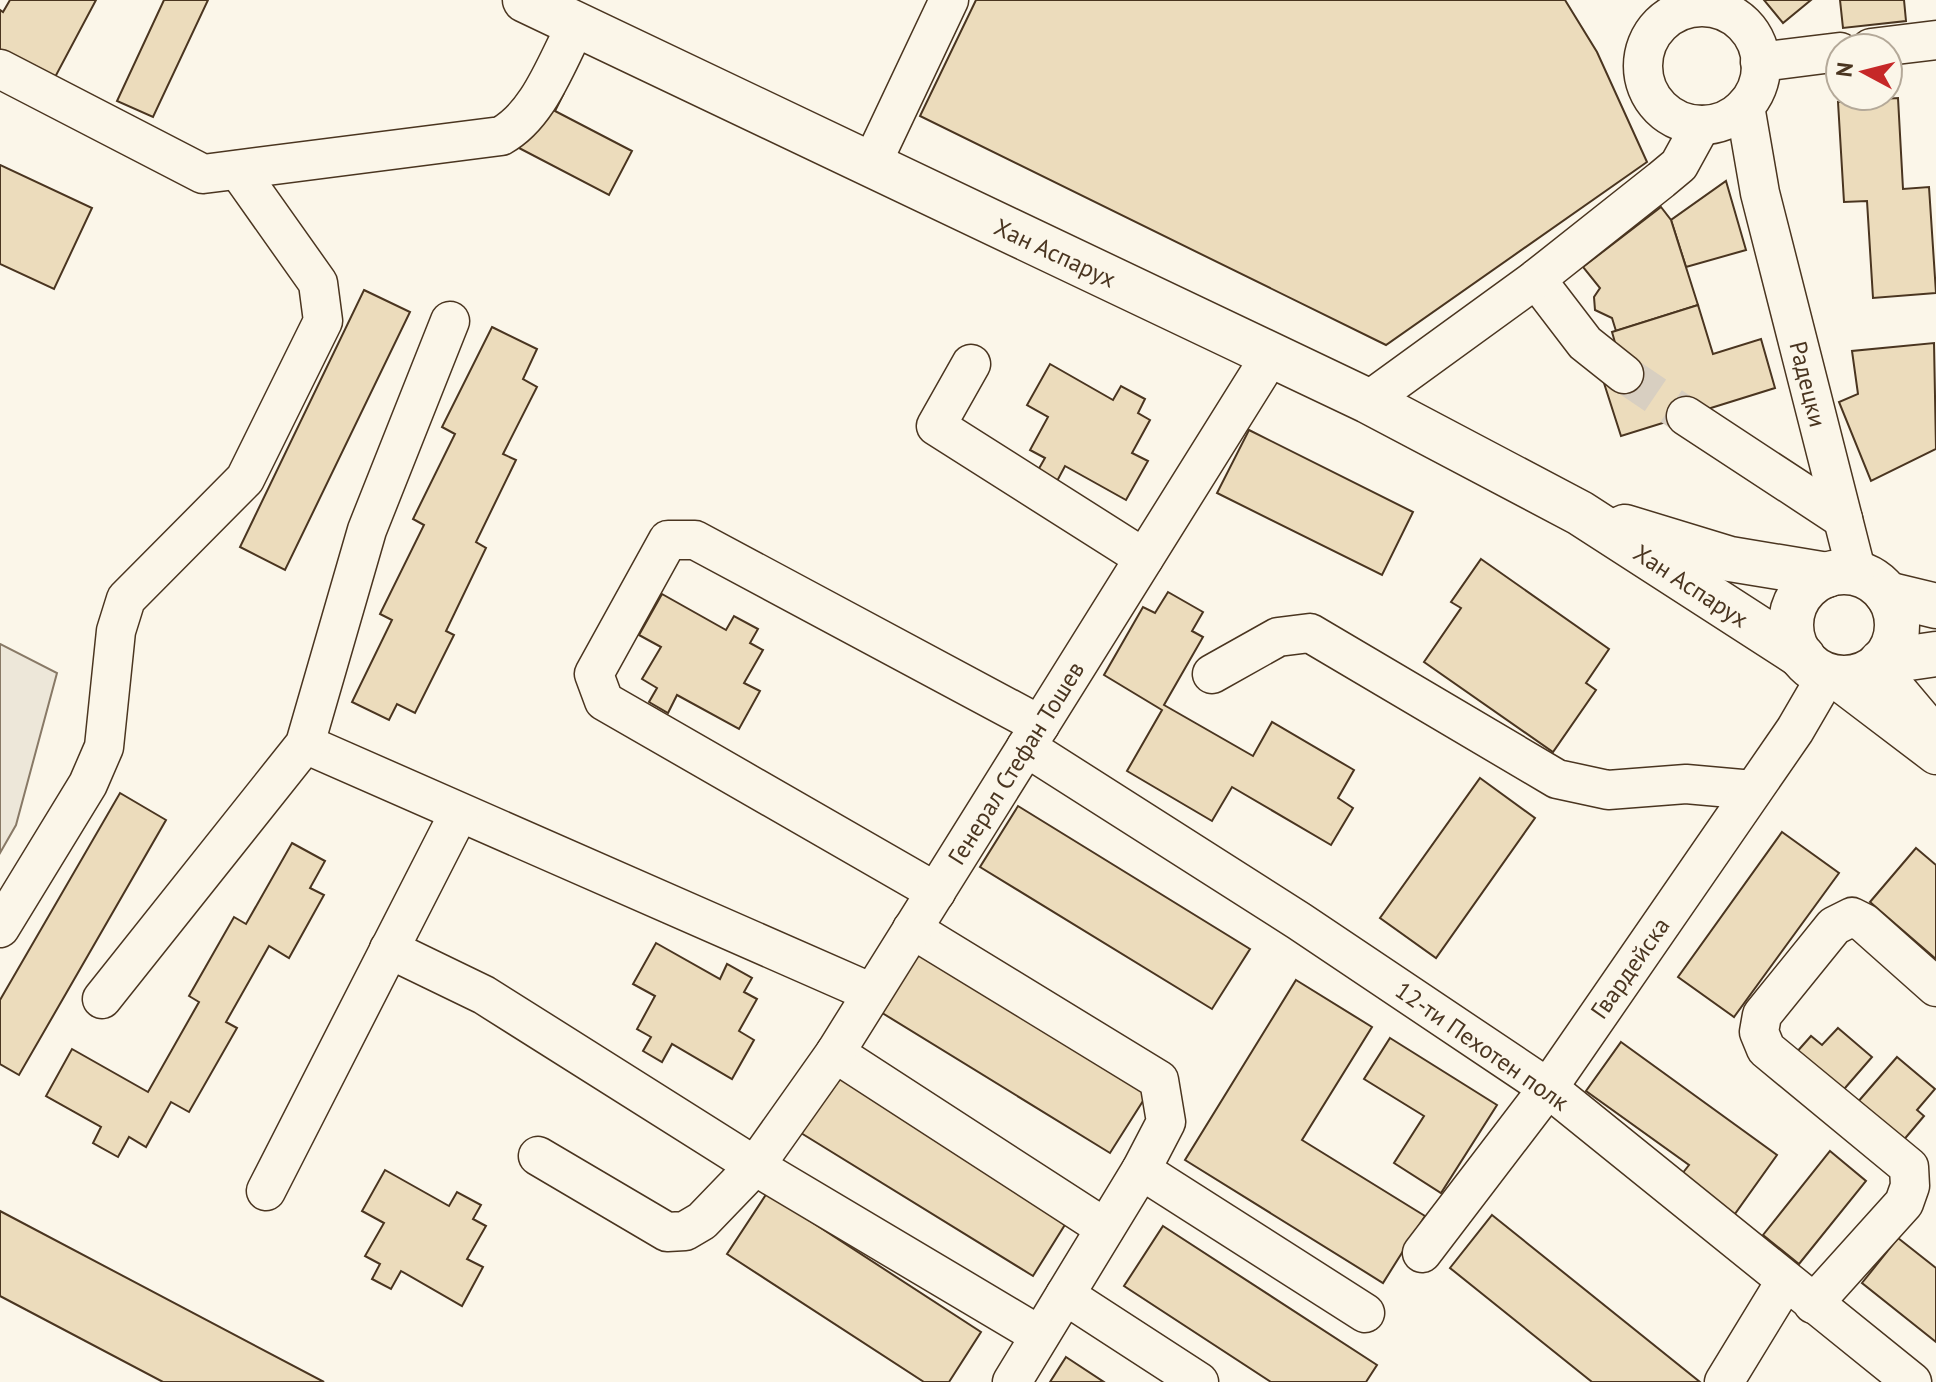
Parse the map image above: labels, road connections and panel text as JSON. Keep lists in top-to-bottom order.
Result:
{
  "streets": {
    "main road": ["Хан Аспарух"],
    "street": [
      "Радецки",
      "Генерал Стефан Тошев",
      "Гвардейска",
      "12-ти Пехотен полк"
    ]
  },
  "crossings": [
    ["Хан Аспарух", "Радецки"],
    ["Хан Аспарух", "Генерал Стефан Тошев"],
    ["Хан Аспарух", "Гвардейска"],
    ["Радецки", "Гвардейска"],
    ["Генерал Стефан Тошев", "12-ти Пехотен полк"],
    ["Гвардейска", "12-ти Пехотен полк"]
  ],
  "north": "left"
}
